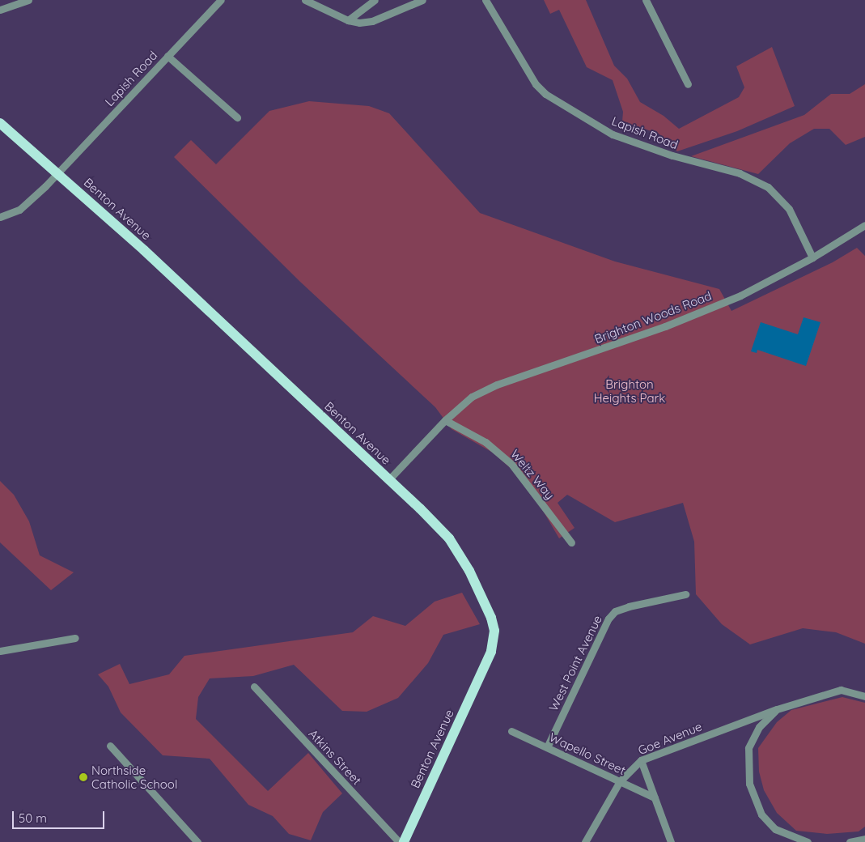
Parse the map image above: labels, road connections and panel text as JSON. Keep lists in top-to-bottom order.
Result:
{
  "streets": {
    "main road": ["Benton Avenue"],
    "street": [
      "Lapish Road",
      "Brighton Woods Road",
      "Weltz Way",
      "West Point Avenue",
      "Goe Avenue",
      "Wapello Street",
      "Atkins Street"
    ]
  },
  "crossings": [
    ["Lapish Road", "Benton Avenue"],
    ["Lapish Road", "Brighton Woods Road"],
    ["Benton Avenue", "Brighton Woods Road"],
    ["Brighton Woods Road", "Weltz Way"],
    ["West Point Avenue", "Wapello Street"],
    ["Goe Avenue", "Wapello Street"]
  ],
  "parks": ["Brighton Heights Park"],
  "places": ["Northside Catholic School"],
  "scale_bar": "50 m"
}
